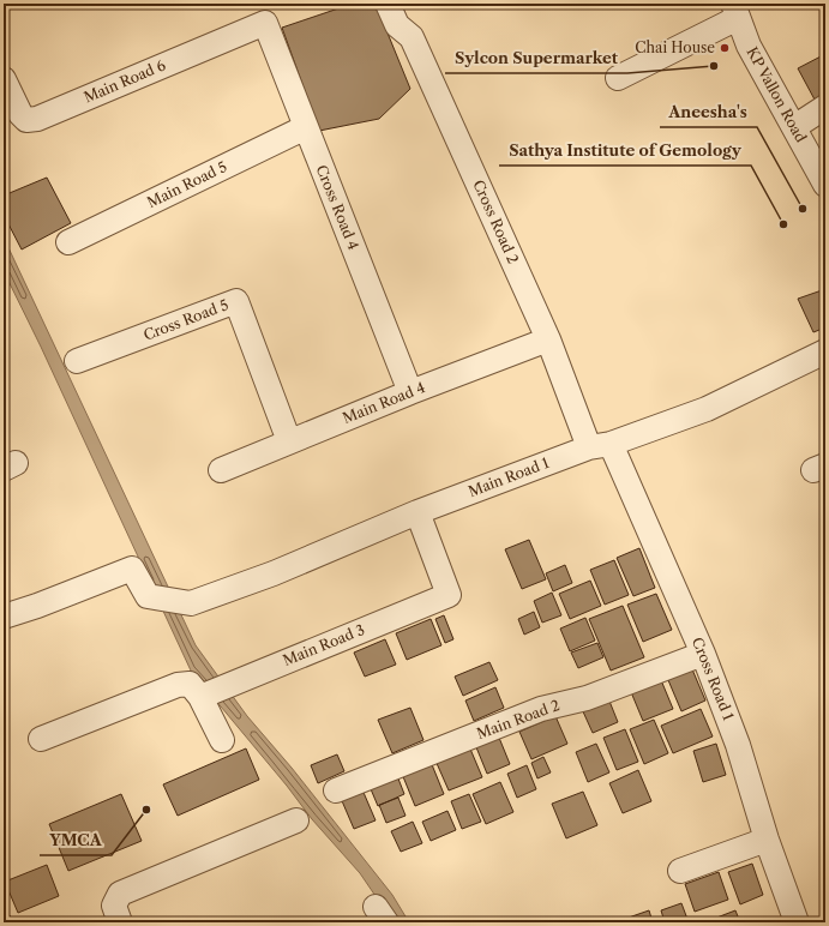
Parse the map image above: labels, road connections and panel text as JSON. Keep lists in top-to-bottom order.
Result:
{
  "streets": {
    "street": [
      "Main Road 6",
      "KP Vallon Road",
      "Main Road 5",
      "Cross Road 4",
      "Cross Road 2",
      "Cross Road 5",
      "Main Road 4",
      "Main Road 1",
      "Main Road 3",
      "Cross Road 1",
      "Main Road 2"
    ]
  },
  "crossings": [
    ["Main Road 6", "Cross Road 4"],
    ["Main Road 5", "Cross Road 4"],
    ["Cross Road 4", "Main Road 4"],
    ["Cross Road 2", "Main Road 4"],
    ["Cross Road 2", "Main Road 1"],
    ["Cross Road 2", "Cross Road 1"],
    ["Cross Road 5", "Main Road 4"],
    ["Main Road 1", "Main Road 3"],
    ["Main Road 1", "Cross Road 1"],
    ["Cross Road 1", "Main Road 2"]
  ],
  "places": [
    "Chai House",
    "Sylcon Supermarket",
    "Aneesha's",
    "Sathya Institute of Gemology",
    "YMCA"
  ]
}
